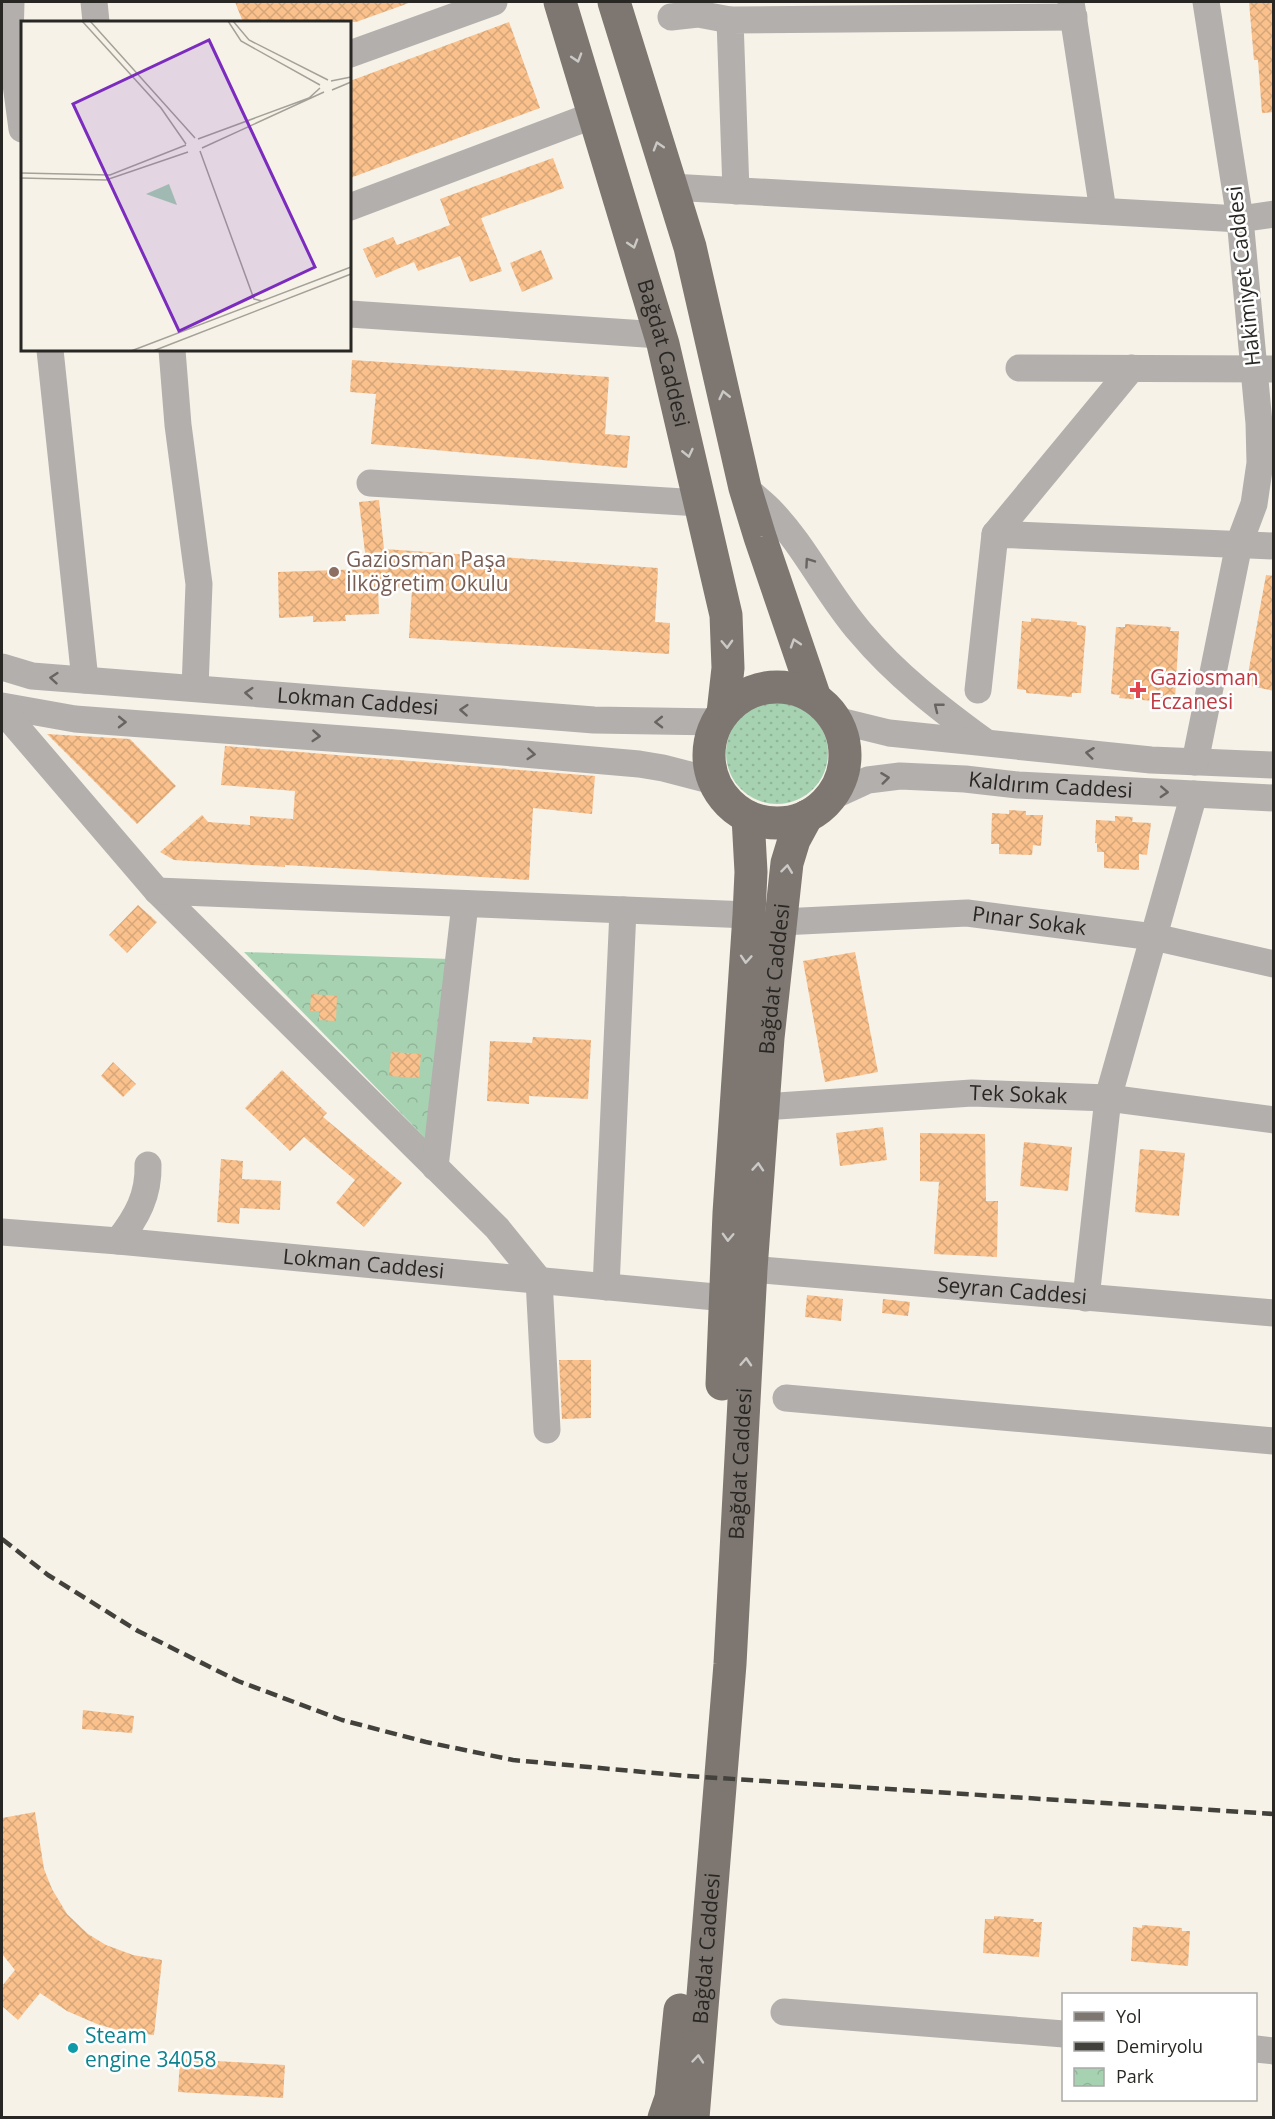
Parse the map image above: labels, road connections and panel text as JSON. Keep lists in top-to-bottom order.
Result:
{
  "streets": {
    "main road": ["Bağdat Caddesi"],
    "street": [
      "Hakimiyet Caddesi",
      "Lokman Caddesi",
      "Kaldırım Caddesi",
      "Pınar Sokak",
      "Tek Sokak",
      "Seyran Caddesi"
    ]
  },
  "crossings": [
    ["Hakimiyet Caddesi", "Kaldırım Caddesi"],
    ["Bağdat Caddesi", "Lokman Caddesi"],
    ["Bağdat Caddesi", "Kaldırım Caddesi"],
    ["Bağdat Caddesi", "Pınar Sokak"],
    ["Bağdat Caddesi", "Tek Sokak"],
    ["Bağdat Caddesi", "Seyran Caddesi"],
    ["Lokman Caddesi", "Kaldırım Caddesi"]
  ],
  "places": {
    "other": ["Gaziosman Paşa İlköğretim Okulu", "Steam engine 34058"],
    "health": ["Gaziosman Eczanesi"]
  },
  "legend": ["Yol", "Demiryolu", "Park"]
}
